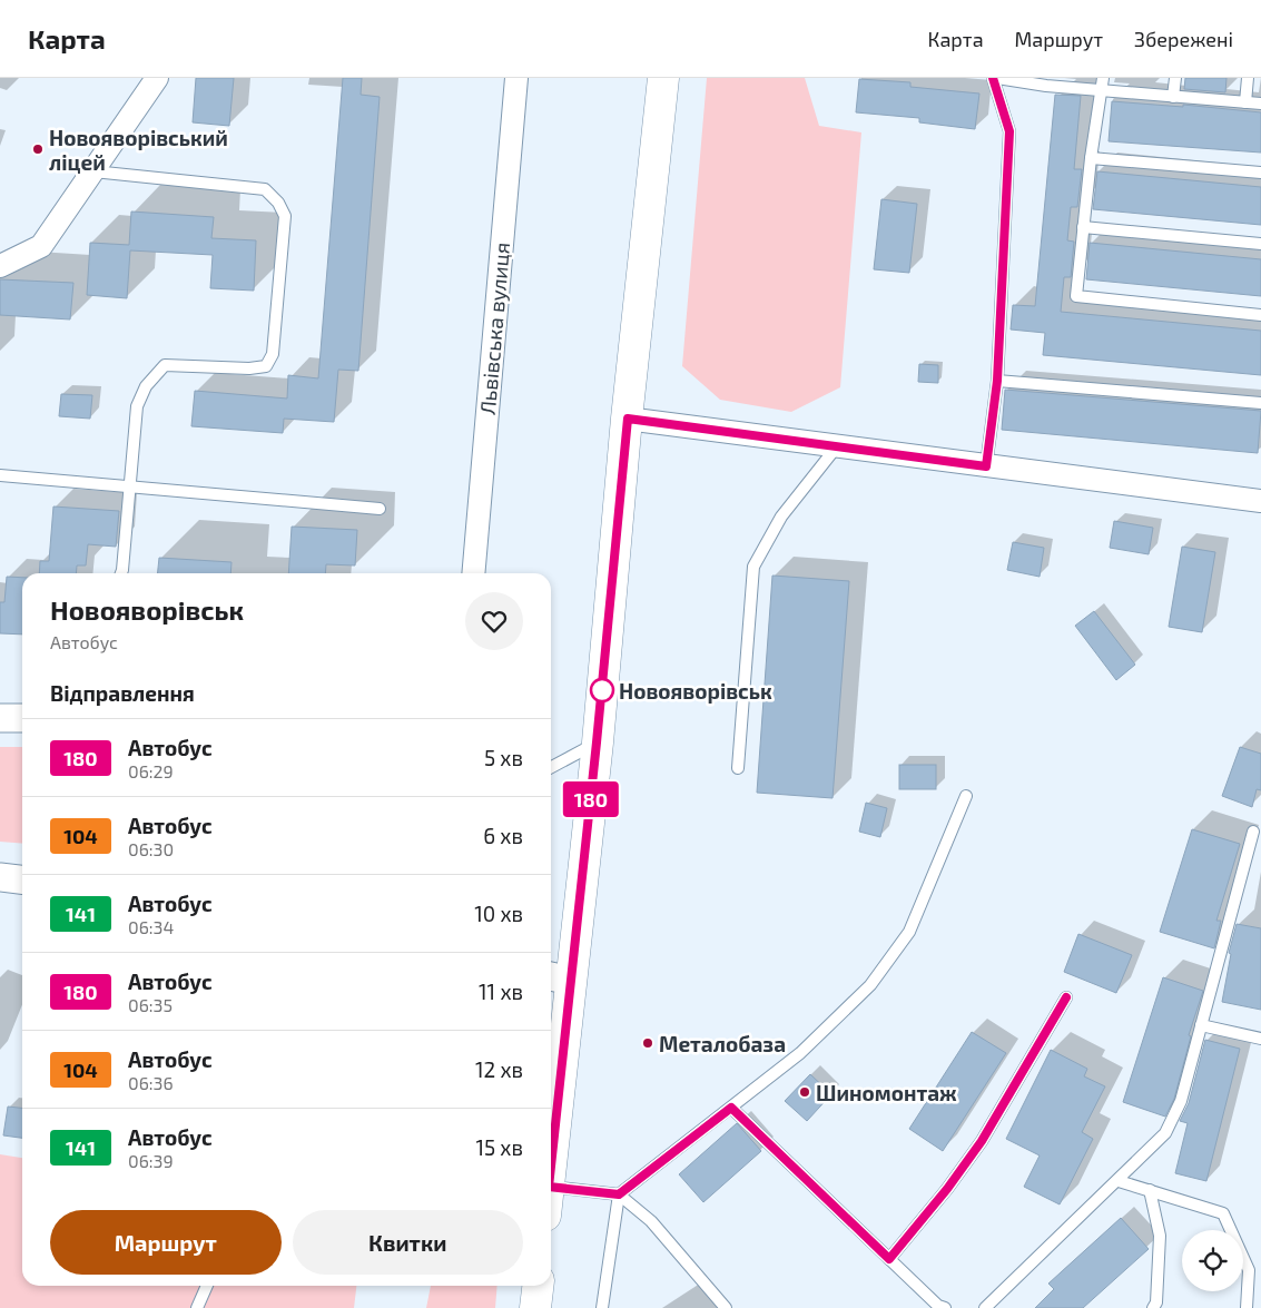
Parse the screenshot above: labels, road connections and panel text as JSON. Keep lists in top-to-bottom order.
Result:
{
  "streets": {
    "street": ["Львівська вулиця"]
  },
  "places": [
    "Новояворівський ліцей",
    "Новояворівськ",
    "Металобаза",
    "Шиномонтаж"
  ],
  "lines": ["bus line 180"],
  "page": {
    "header": "Карта",
    "nav": ["Карта", "Маршрут", "Збережені"],
    "on_map": "180",
    "heading": [
      ["Новояворівськ", "Автобус"],
      "Відправлення"
    ],
    "list": [
      {
        "mark": "180",
        "name": "Автобус",
        "note": "06:29",
        "value": "5 хв"
      },
      {
        "mark": "104",
        "name": "Автобус",
        "note": "06:30",
        "value": "6 хв"
      },
      {
        "mark": "141",
        "name": "Автобус",
        "note": "06:34",
        "value": "10 хв"
      },
      {
        "mark": "180",
        "name": "Автобус",
        "note": "06:35",
        "value": "11 хв"
      },
      {
        "mark": "104",
        "name": "Автобус",
        "note": "06:36",
        "value": "12 хв"
      },
      {
        "mark": "141",
        "name": "Автобус",
        "note": "06:39",
        "value": "15 хв"
      }
    ],
    "buttons": ["Маршрут", "Квитки"]
  }
}
